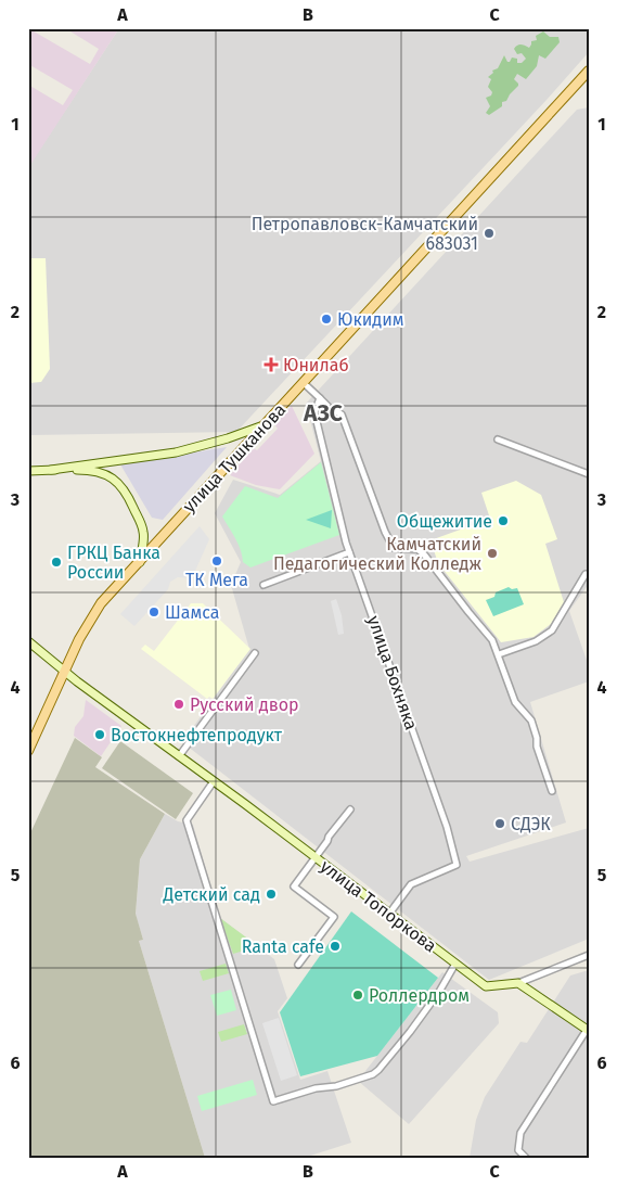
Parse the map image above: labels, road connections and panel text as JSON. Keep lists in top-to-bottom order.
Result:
{
  "streets": {
    "main road": ["улица Тушканова", "улица Топоркова"],
    "street": ["улица Бохняка"]
  },
  "crossings": [
    ["улица Тушканова", "улица Топоркова"],
    ["улица Бохняка", "улица Топоркова"]
  ],
  "districts": ["АЗС"],
  "places": {
    "other": [
      "Петропавловск-Камчатский 683031",
      "Юкидим",
      "Общежитие",
      "Камчатский Педагогический Колледж",
      "ТК Мега",
      "ГРКЦ Банка России",
      "Шамса",
      "Русский двор",
      "Востокнефтепродукт",
      "СДЭК",
      "Детский сад",
      "Ranta cafe",
      "Роллердром"
    ],
    "health": ["Юнилаб"]
  },
  "grid": {
    "columns": ["A", "B", "C"],
    "rows": [
      "1",
      "2",
      "3",
      "4",
      "5",
      "6"
    ]
  }
}
